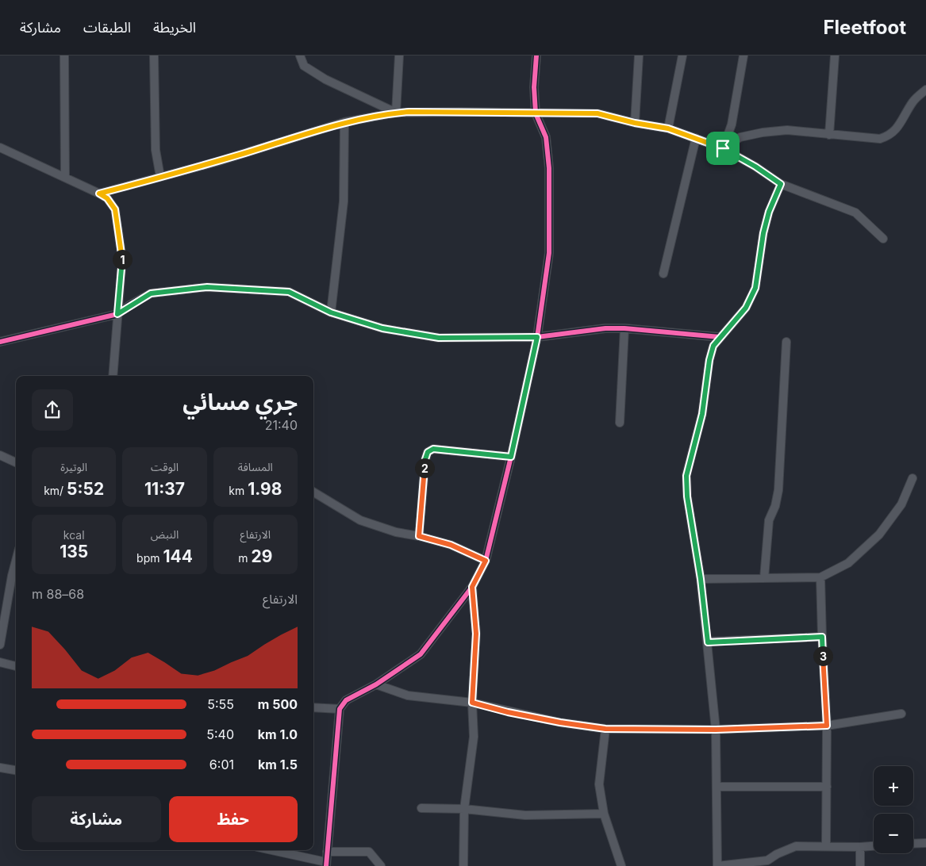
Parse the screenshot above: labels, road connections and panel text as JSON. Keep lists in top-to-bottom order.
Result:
{
  "page": {
    "header": "Fleetfoot",
    "nav": ["الخريطة", "الطبقات", "مشاركة"],
    "pins": ["1", "2", "3"],
    "heading": ["جري مسائي", "21:40"],
    "stats": [
      ["المسافة", "1.98 km"],
      ["الوقت", "11:37"],
      ["الوتيرة", "5:52 /km"],
      ["الارتفاع", "29 m"],
      ["النبض", "144 bpm"],
      ["kcal", "135"]
    ],
    "chart": ["الارتفاع", "68–88 m"],
    "list": [
      {
        "name": "500 m",
        "note": "5:55"
      },
      {
        "name": "1.0 km",
        "note": "5:40"
      },
      {
        "name": "1.5 km",
        "note": "6:01"
      }
    ],
    "map_buttons": ["+", "−"],
    "buttons": ["حفظ", "مشاركة"]
  }
}
